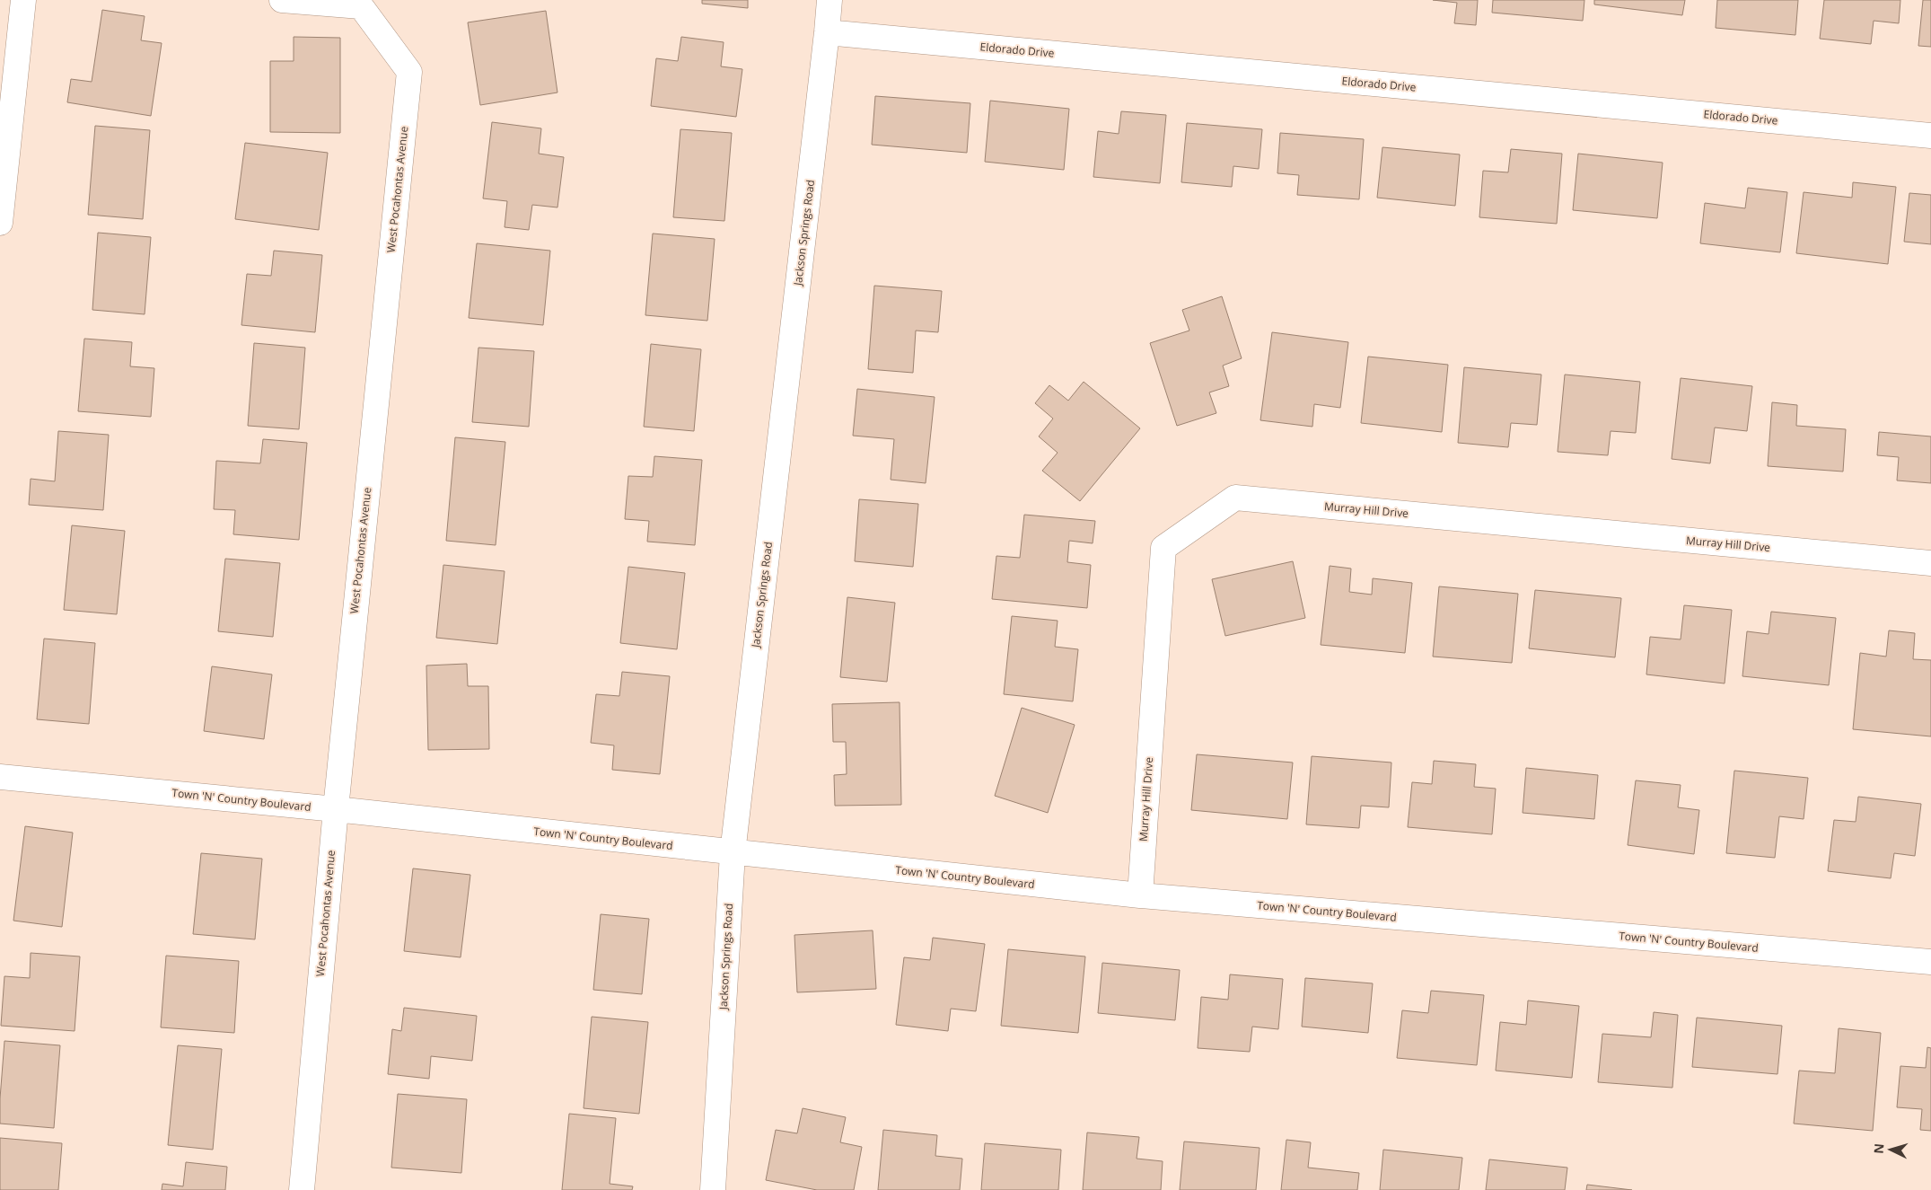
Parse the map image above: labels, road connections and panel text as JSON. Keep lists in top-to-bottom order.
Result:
{
  "streets": {
    "street": [
      "Eldorado Drive",
      "West Pocahontas Avenue",
      "Jackson Springs Road",
      "Murray Hill Drive",
      "Town 'N' Country Boulevard"
    ]
  },
  "crossings": [
    ["Eldorado Drive", "Jackson Springs Road"],
    ["West Pocahontas Avenue", "Town 'N' Country Boulevard"],
    ["Jackson Springs Road", "Town 'N' Country Boulevard"],
    ["Murray Hill Drive", "Town 'N' Country Boulevard"]
  ],
  "north": "left"
}
